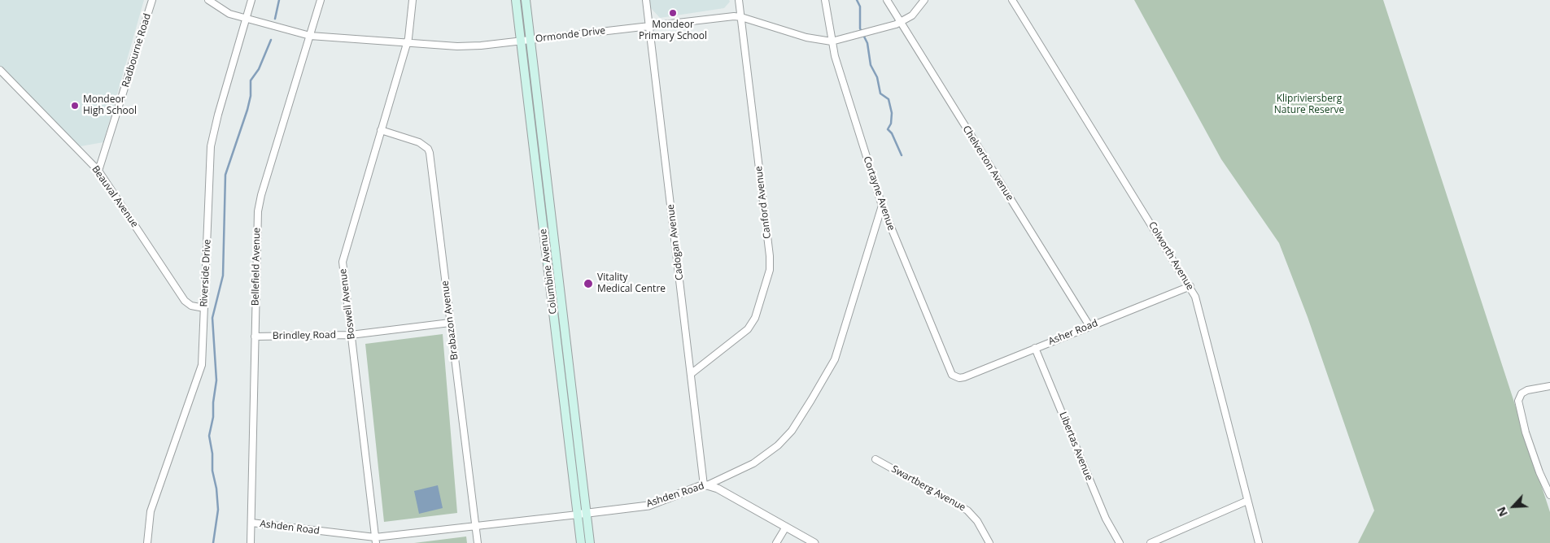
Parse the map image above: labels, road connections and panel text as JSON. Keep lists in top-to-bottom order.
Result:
{
  "streets": {
    "main road": ["Columbine Avenue"],
    "street": [
      "Ormonde Drive",
      "Radbourne Road",
      "Chelverton Avenue",
      "Cortayne Avenue",
      "Beauval Avenue",
      "Canford Avenue",
      "Cadogan Avenue",
      "Colworth Avenue",
      "Bellefield Avenue",
      "Riverside Drive",
      "Boswell Avenue",
      "Brabazon Avenue",
      "Asher Road",
      "Brindley Road",
      "Libertas Avenue",
      "Swartberg Avenue",
      "Ashden Road"
    ]
  },
  "crossings": [
    ["Ormonde Drive", "Chelverton Avenue"],
    ["Ormonde Drive", "Cortayne Avenue"],
    ["Ormonde Drive", "Canford Avenue"],
    ["Ormonde Drive", "Cadogan Avenue"],
    ["Ormonde Drive", "Bellefield Avenue"],
    ["Ormonde Drive", "Columbine Avenue"],
    ["Ormonde Drive", "Riverside Drive"],
    ["Ormonde Drive", "Boswell Avenue"],
    ["Radbourne Road", "Beauval Avenue"],
    ["Chelverton Avenue", "Asher Road"],
    ["Cortayne Avenue", "Asher Road"],
    ["Cortayne Avenue", "Ashden Road"],
    ["Beauval Avenue", "Riverside Drive"],
    ["Canford Avenue", "Cadogan Avenue"],
    ["Cadogan Avenue", "Ashden Road"],
    ["Colworth Avenue", "Asher Road"],
    ["Bellefield Avenue", "Brindley Road"],
    ["Bellefield Avenue", "Ashden Road"],
    ["Columbine Avenue", "Ashden Road"],
    ["Boswell Avenue", "Brabazon Avenue"],
    ["Boswell Avenue", "Brindley Road"],
    ["Boswell Avenue", "Ashden Road"],
    ["Brabazon Avenue", "Brindley Road"],
    ["Brabazon Avenue", "Ashden Road"],
    ["Asher Road", "Libertas Avenue"]
  ],
  "parks": ["Klipriviersberg Nature Reserve"],
  "places": ["Mondeor Primary School", "Mondeor High School", "Vitality Medical Centre"],
  "north": "bottom left"
}
